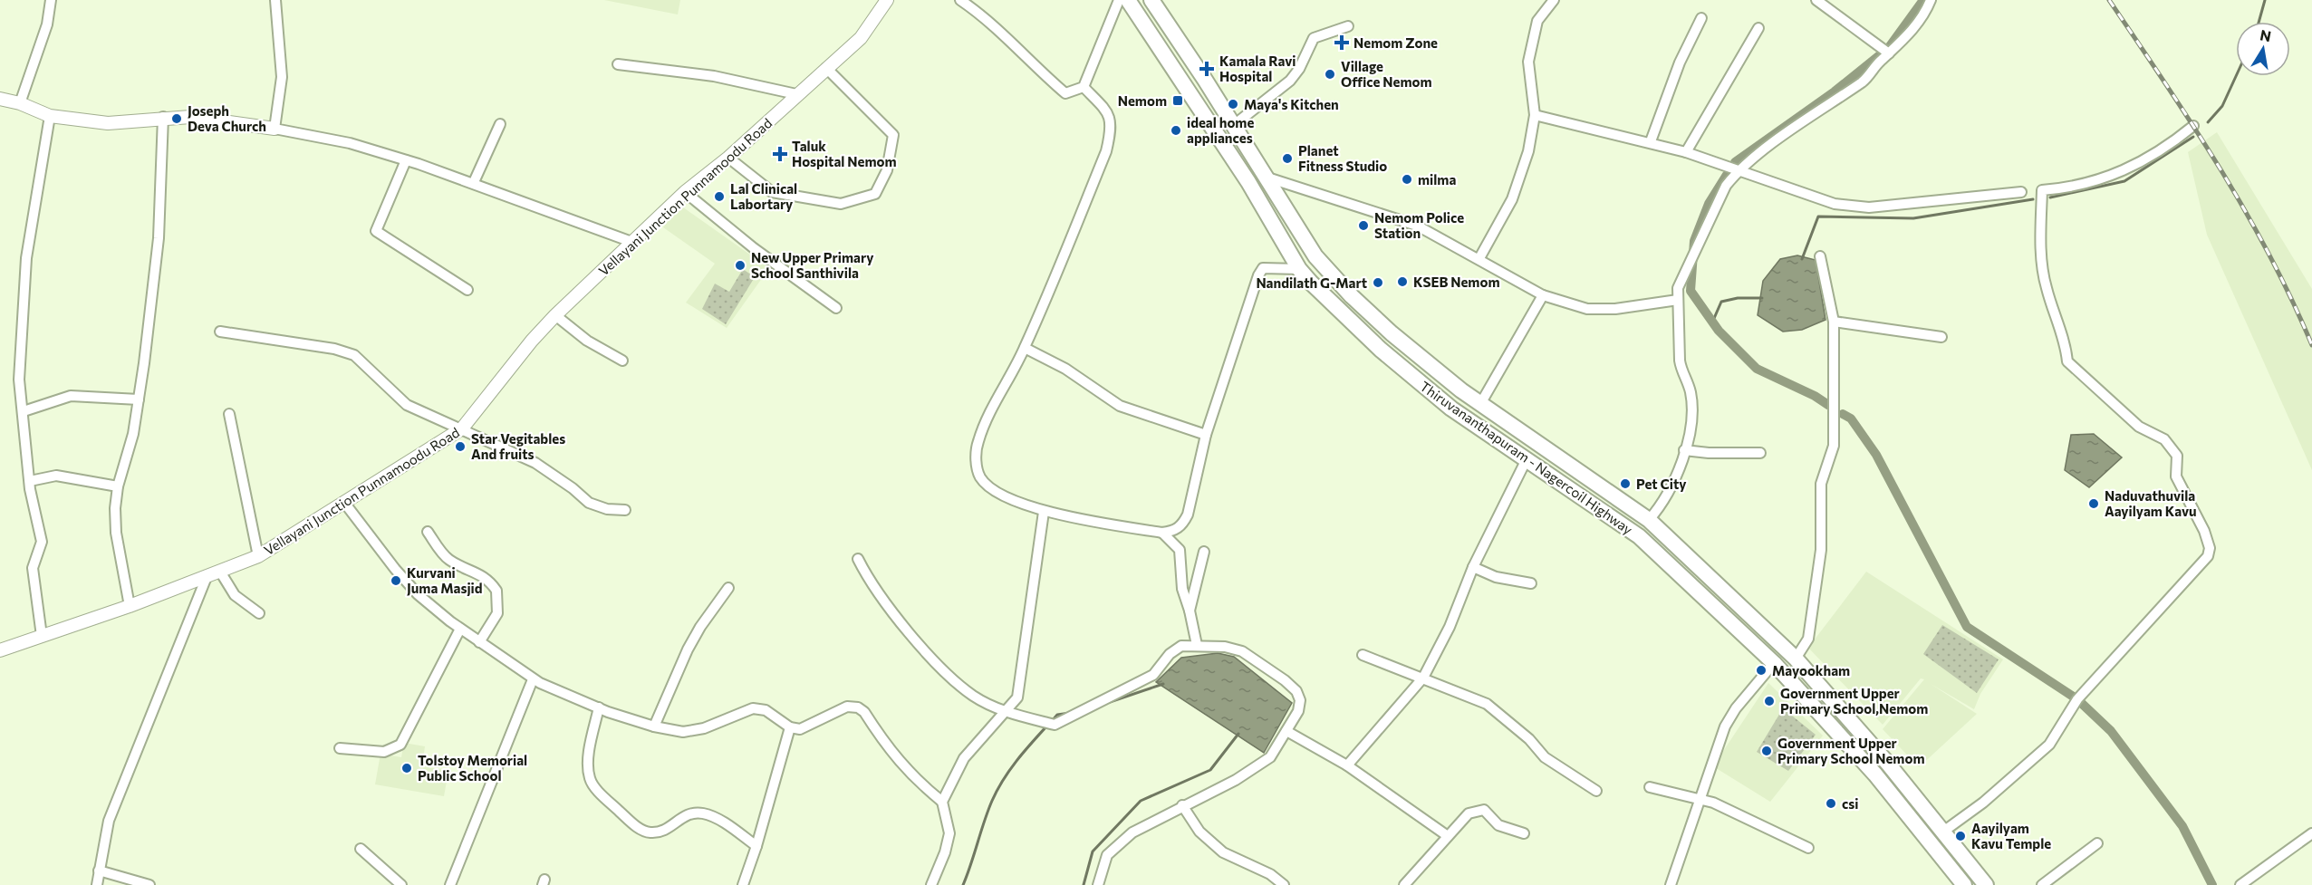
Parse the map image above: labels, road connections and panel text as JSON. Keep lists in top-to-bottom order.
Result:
{
  "streets": {
    "main road": ["Thiruvananthapuram - Nagercoil Highway"],
    "street": ["Vellayani Junction Punnamoodu Road"]
  },
  "places": {
    "health": ["Nemom Zone", "Kamala Ravi Hospital", "Taluk Hospital Nemom"],
    "other": [
      "Village Office Nemom",
      "Maya's Kitchen",
      "Joseph Deva Church",
      "ideal home appliances",
      "Planet Fitness Studio",
      "milma",
      "Lal Clinical Labortary",
      "Nemom Police Station",
      "New Upper Primary School Santhivila",
      "KSEB Nemom",
      "Nandilath G-Mart",
      "Star Vegitables And fruits",
      "Pet City",
      "Naduvathuvila Aayilyam Kavu",
      "Kurvani Juma Masjid",
      "Mayookham",
      "Government Upper Primary School,Nemom",
      "Government Upper Primary School Nemom",
      "Tolstoy Memorial Public School",
      "csi",
      "Aayilyam Kavu Temple"
    ],
    "transit": ["Nemom"]
  },
  "north": "top"
}
